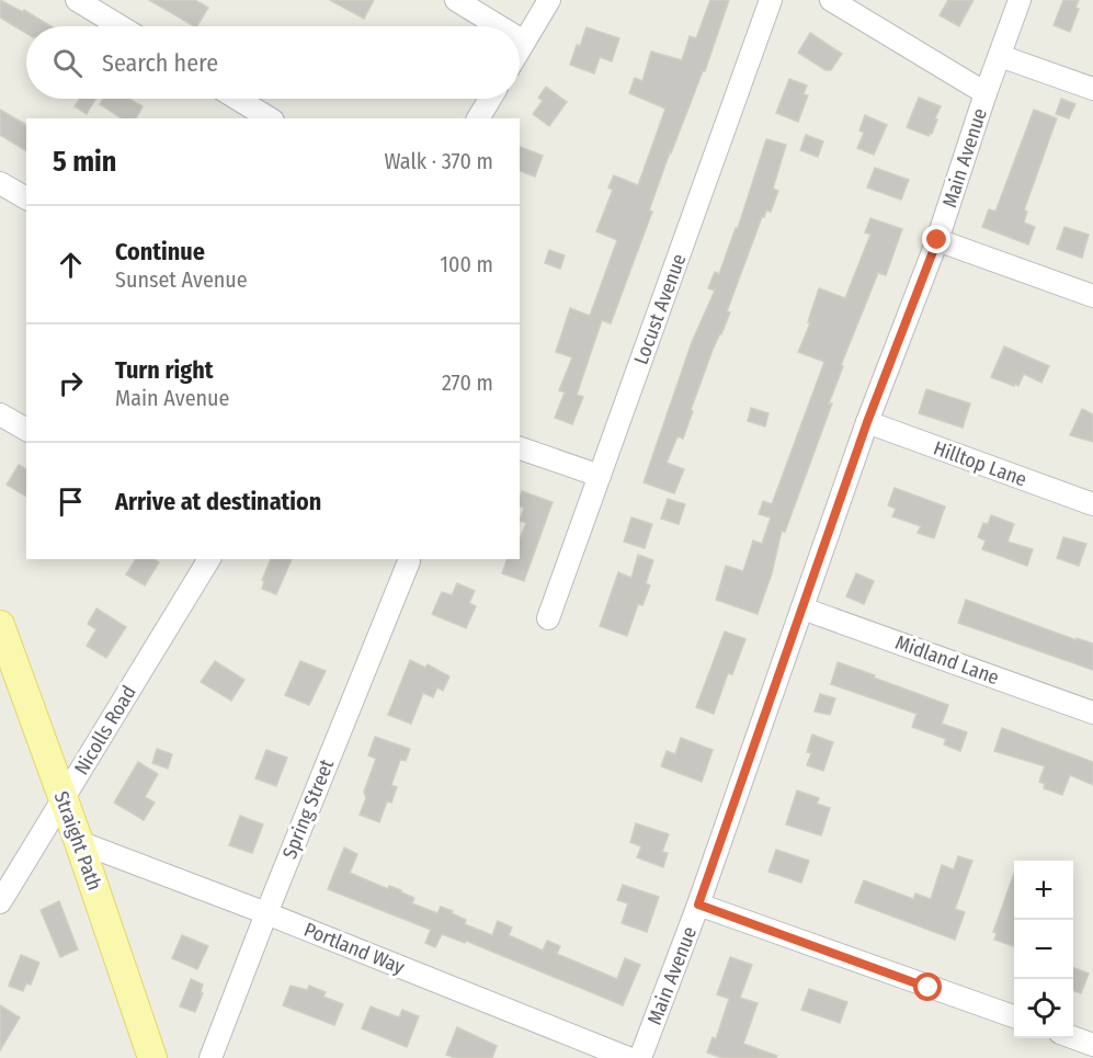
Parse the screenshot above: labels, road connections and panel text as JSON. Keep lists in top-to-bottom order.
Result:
{
  "streets": {
    "main road": ["Straight Path"],
    "street": [
      "Main Avenue",
      "Locust Avenue",
      "Hilltop Lane",
      "Midland Lane",
      "Nicolls Road",
      "Spring Street",
      "Portland Way"
    ]
  },
  "crossings": [
    ["Main Avenue", "Hilltop Lane"],
    ["Main Avenue", "Midland Lane"],
    ["Nicolls Road", "Straight Path"],
    ["Spring Street", "Portland Way"],
    ["Straight Path", "Portland Way"]
  ],
  "page": {
    "search": "Search here",
    "heading": ["5 min", "Walk · 370 m"],
    "list": [
      ["Continue", "Sunset Avenue", "100 m"],
      ["Turn right", "Main Avenue", "270 m"],
      "Arrive at destination"
    ],
    "map_buttons": ["+", "−"]
  }
}
